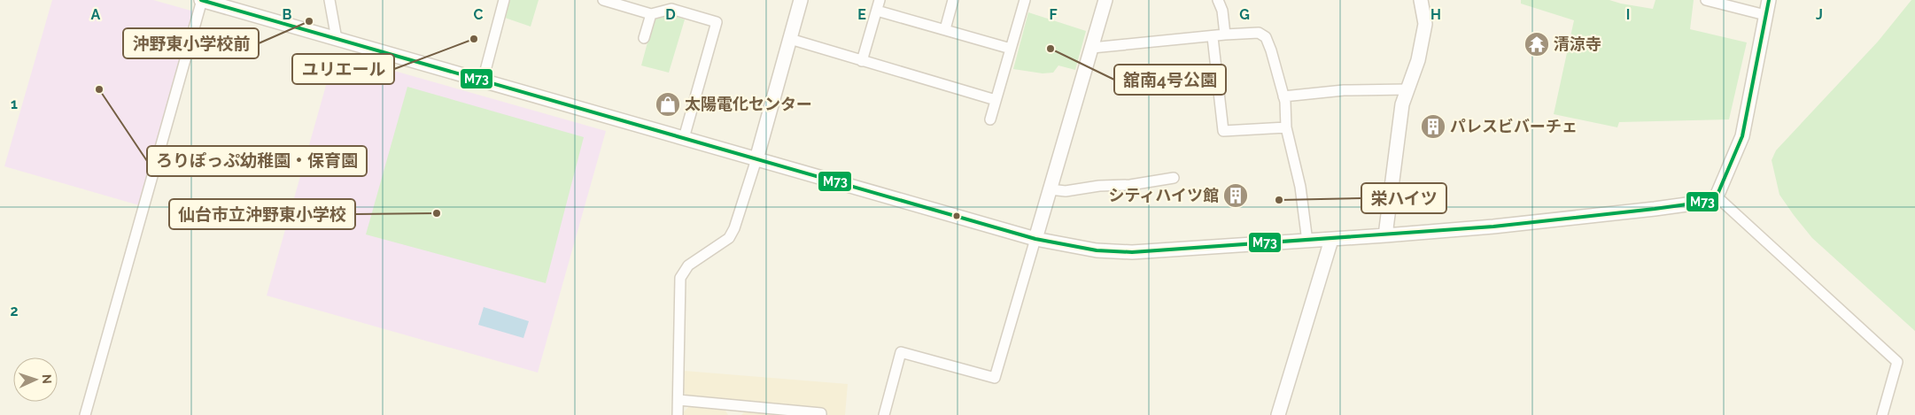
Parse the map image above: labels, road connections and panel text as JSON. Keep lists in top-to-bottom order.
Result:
{
  "places": {
    "other": [
      "沖野東小学校前",
      "ユリエール",
      "舘南4号公園",
      "ろりぽっぷ幼稚園・保育園",
      "栄ハイツ",
      "仙台市立沖野東小学校"
    ],
    "temple": ["清涼寺"],
    "shop": ["太陽電化センター"],
    "building": ["パレスビバーチェ", "シティハイツ館"]
  },
  "lines": ["transit line M73"],
  "north": "right",
  "grid": {
    "columns": [
      "A",
      "B",
      "C",
      "D",
      "E",
      "F",
      "G",
      "H",
      "I",
      "J"
    ],
    "rows": ["1", "2"]
  }
}
